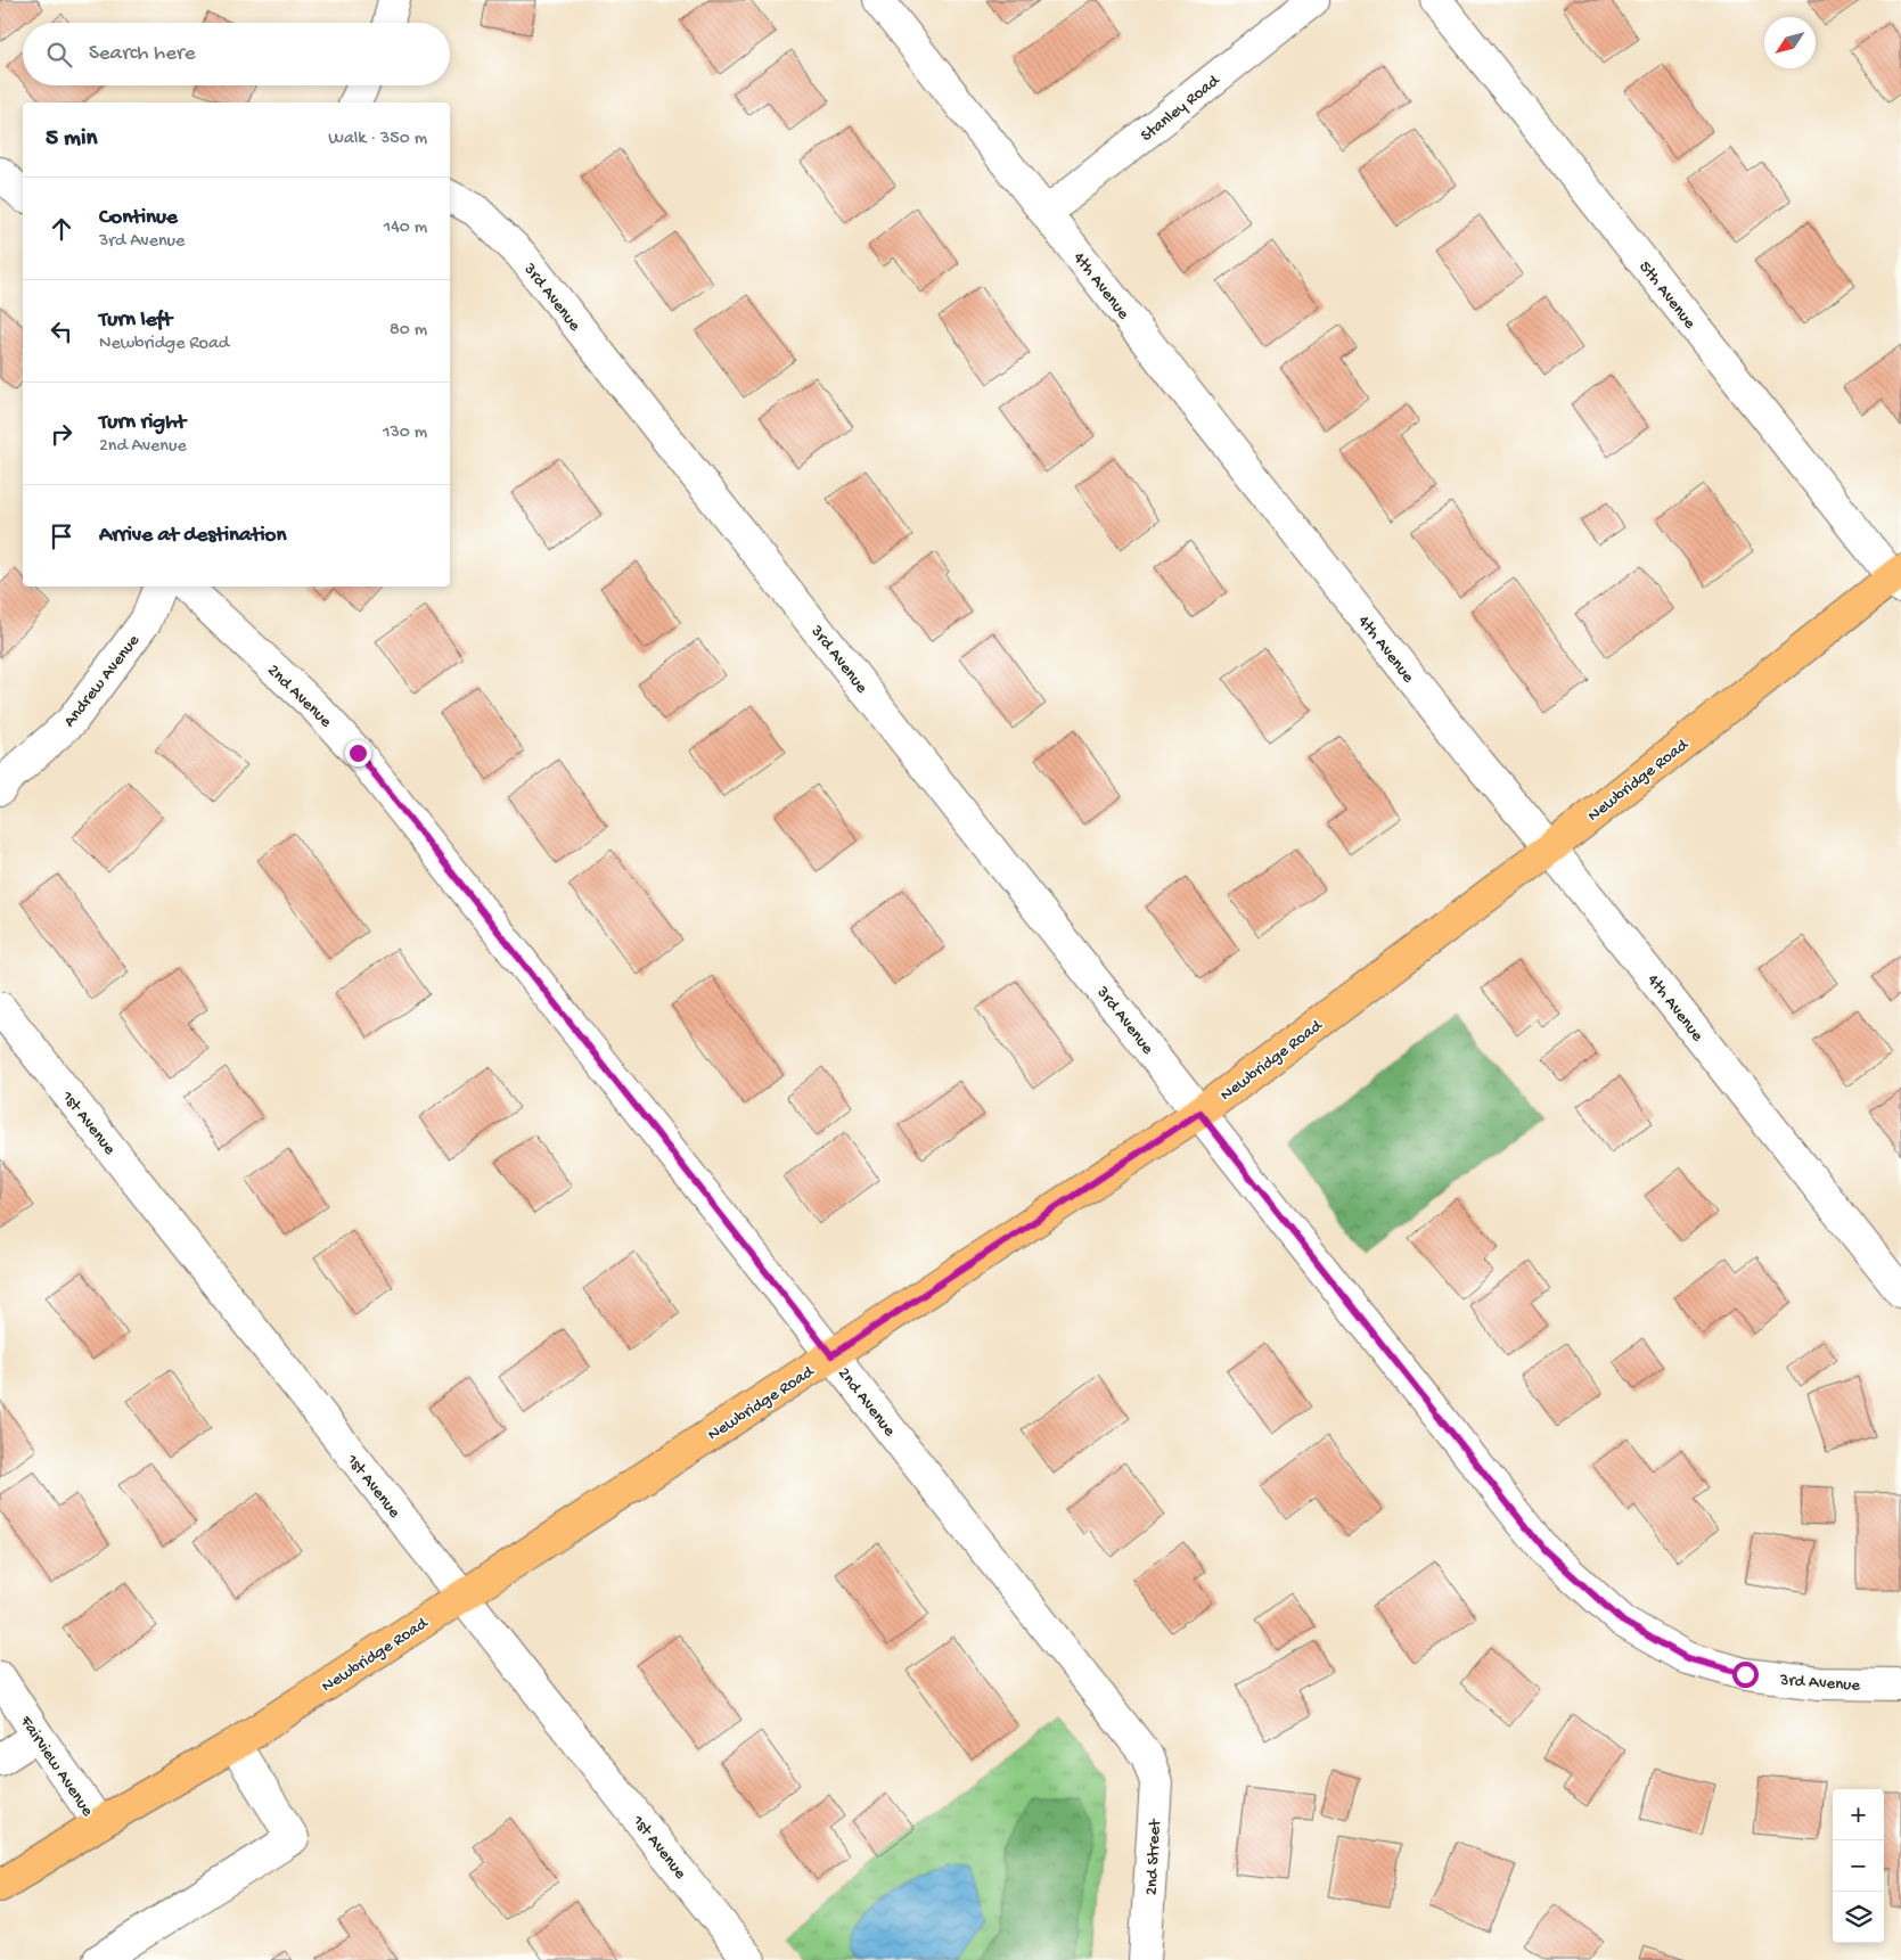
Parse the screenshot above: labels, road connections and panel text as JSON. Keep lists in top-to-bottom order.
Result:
{
  "streets": {
    "main road": ["Newbridge Road"],
    "street": [
      "Stanley Road",
      "4th Avenue",
      "5th Avenue",
      "3rd Avenue",
      "Andrew Avenue",
      "2nd Avenue",
      "1st Avenue",
      "Fairview Avenue",
      "2nd Street"
    ]
  },
  "crossings": [
    ["Stanley Road", "4th Avenue"],
    ["4th Avenue", "Newbridge Road"],
    ["5th Avenue", "Newbridge Road"],
    ["3rd Avenue", "Newbridge Road"],
    ["2nd Avenue", "Newbridge Road"],
    ["2nd Avenue", "2nd Street"],
    ["Newbridge Road", "1st Avenue"],
    ["Newbridge Road", "Fairview Avenue"]
  ],
  "north": "bottom left",
  "page": {
    "search": "Search here",
    "heading": ["5 min", "Walk · 350 m"],
    "list": [
      ["Continue", "3rd Avenue", "140 m"],
      ["Turn left", "Newbridge Road", "80 m"],
      ["Turn right", "2nd Avenue", "130 m"],
      "Arrive at destination"
    ],
    "map_buttons": ["+", "−"]
  }
}
